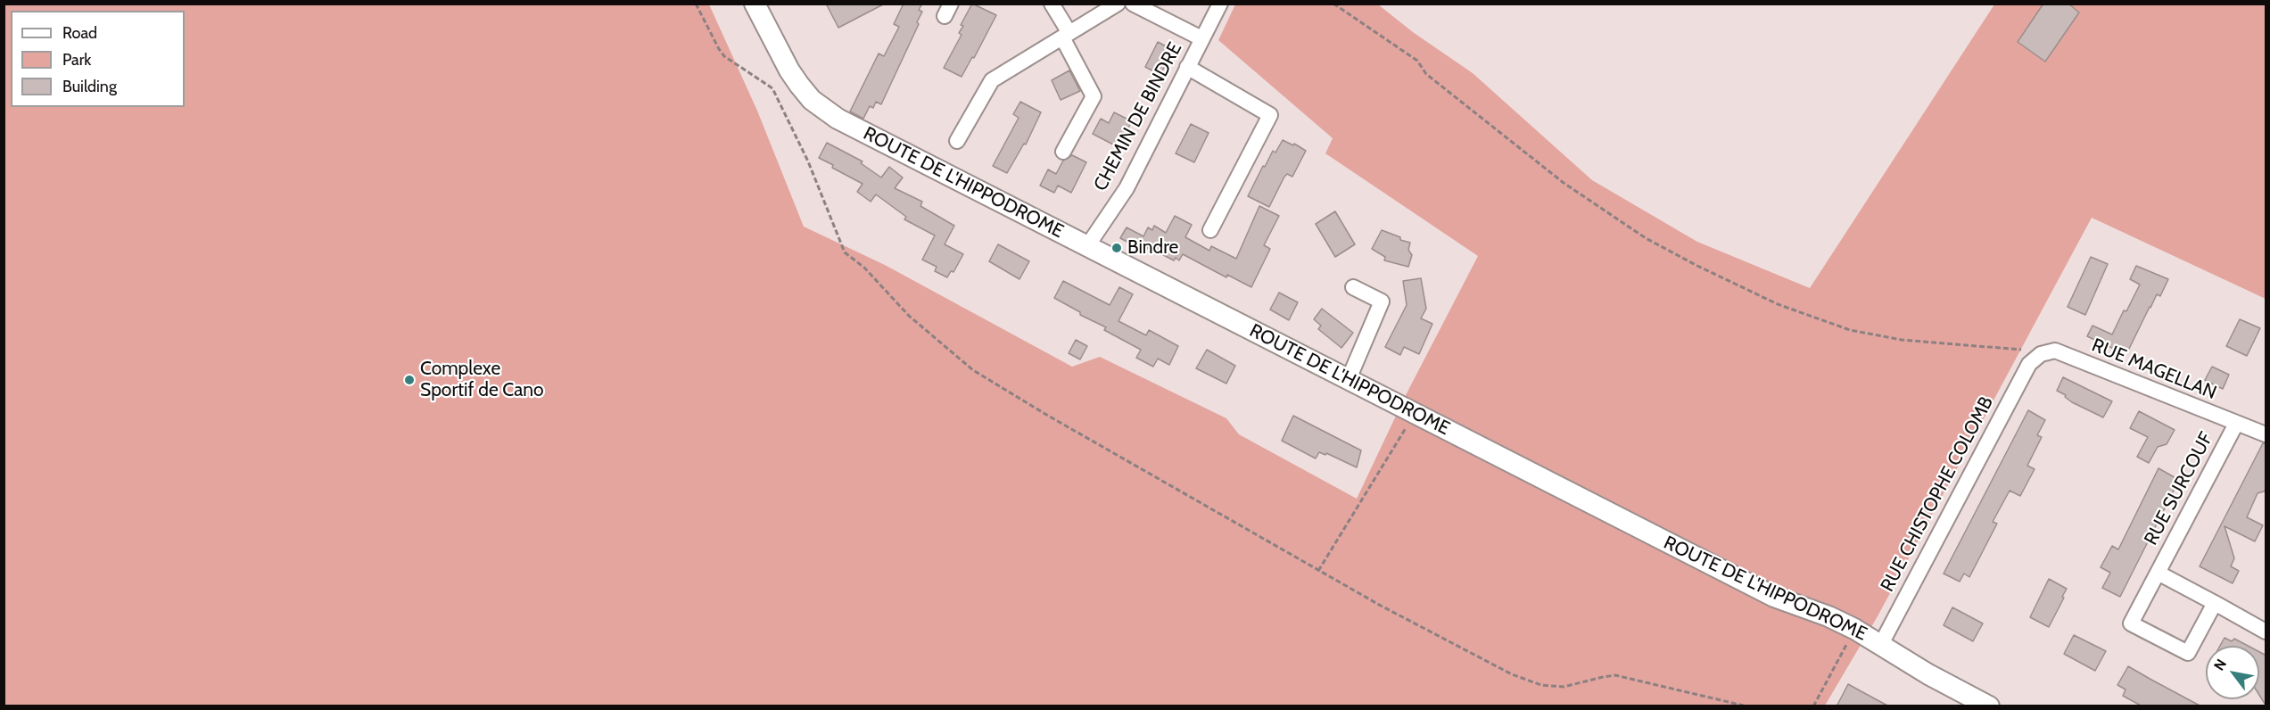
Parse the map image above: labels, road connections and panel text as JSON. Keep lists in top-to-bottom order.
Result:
{
  "streets": {
    "main road": ["ROUTE DE L'HIPPODROME"],
    "street": [
      "CHEMIN DE BINDRE",
      "RUE MAGELLAN",
      "RUE SURCOUF",
      "RUE CHISTOPHE COLOMB"
    ]
  },
  "crossings": [
    ["CHEMIN DE BINDRE", "ROUTE DE L'HIPPODROME"],
    ["ROUTE DE L'HIPPODROME", "RUE CHISTOPHE COLOMB"],
    ["RUE MAGELLAN", "RUE SURCOUF"],
    ["RUE MAGELLAN", "RUE CHISTOPHE COLOMB"]
  ],
  "places": ["Bindre", "Complexe Sportif de Cano"],
  "legend": ["Road", "Park", "Building"],
  "north": "top left"
}
